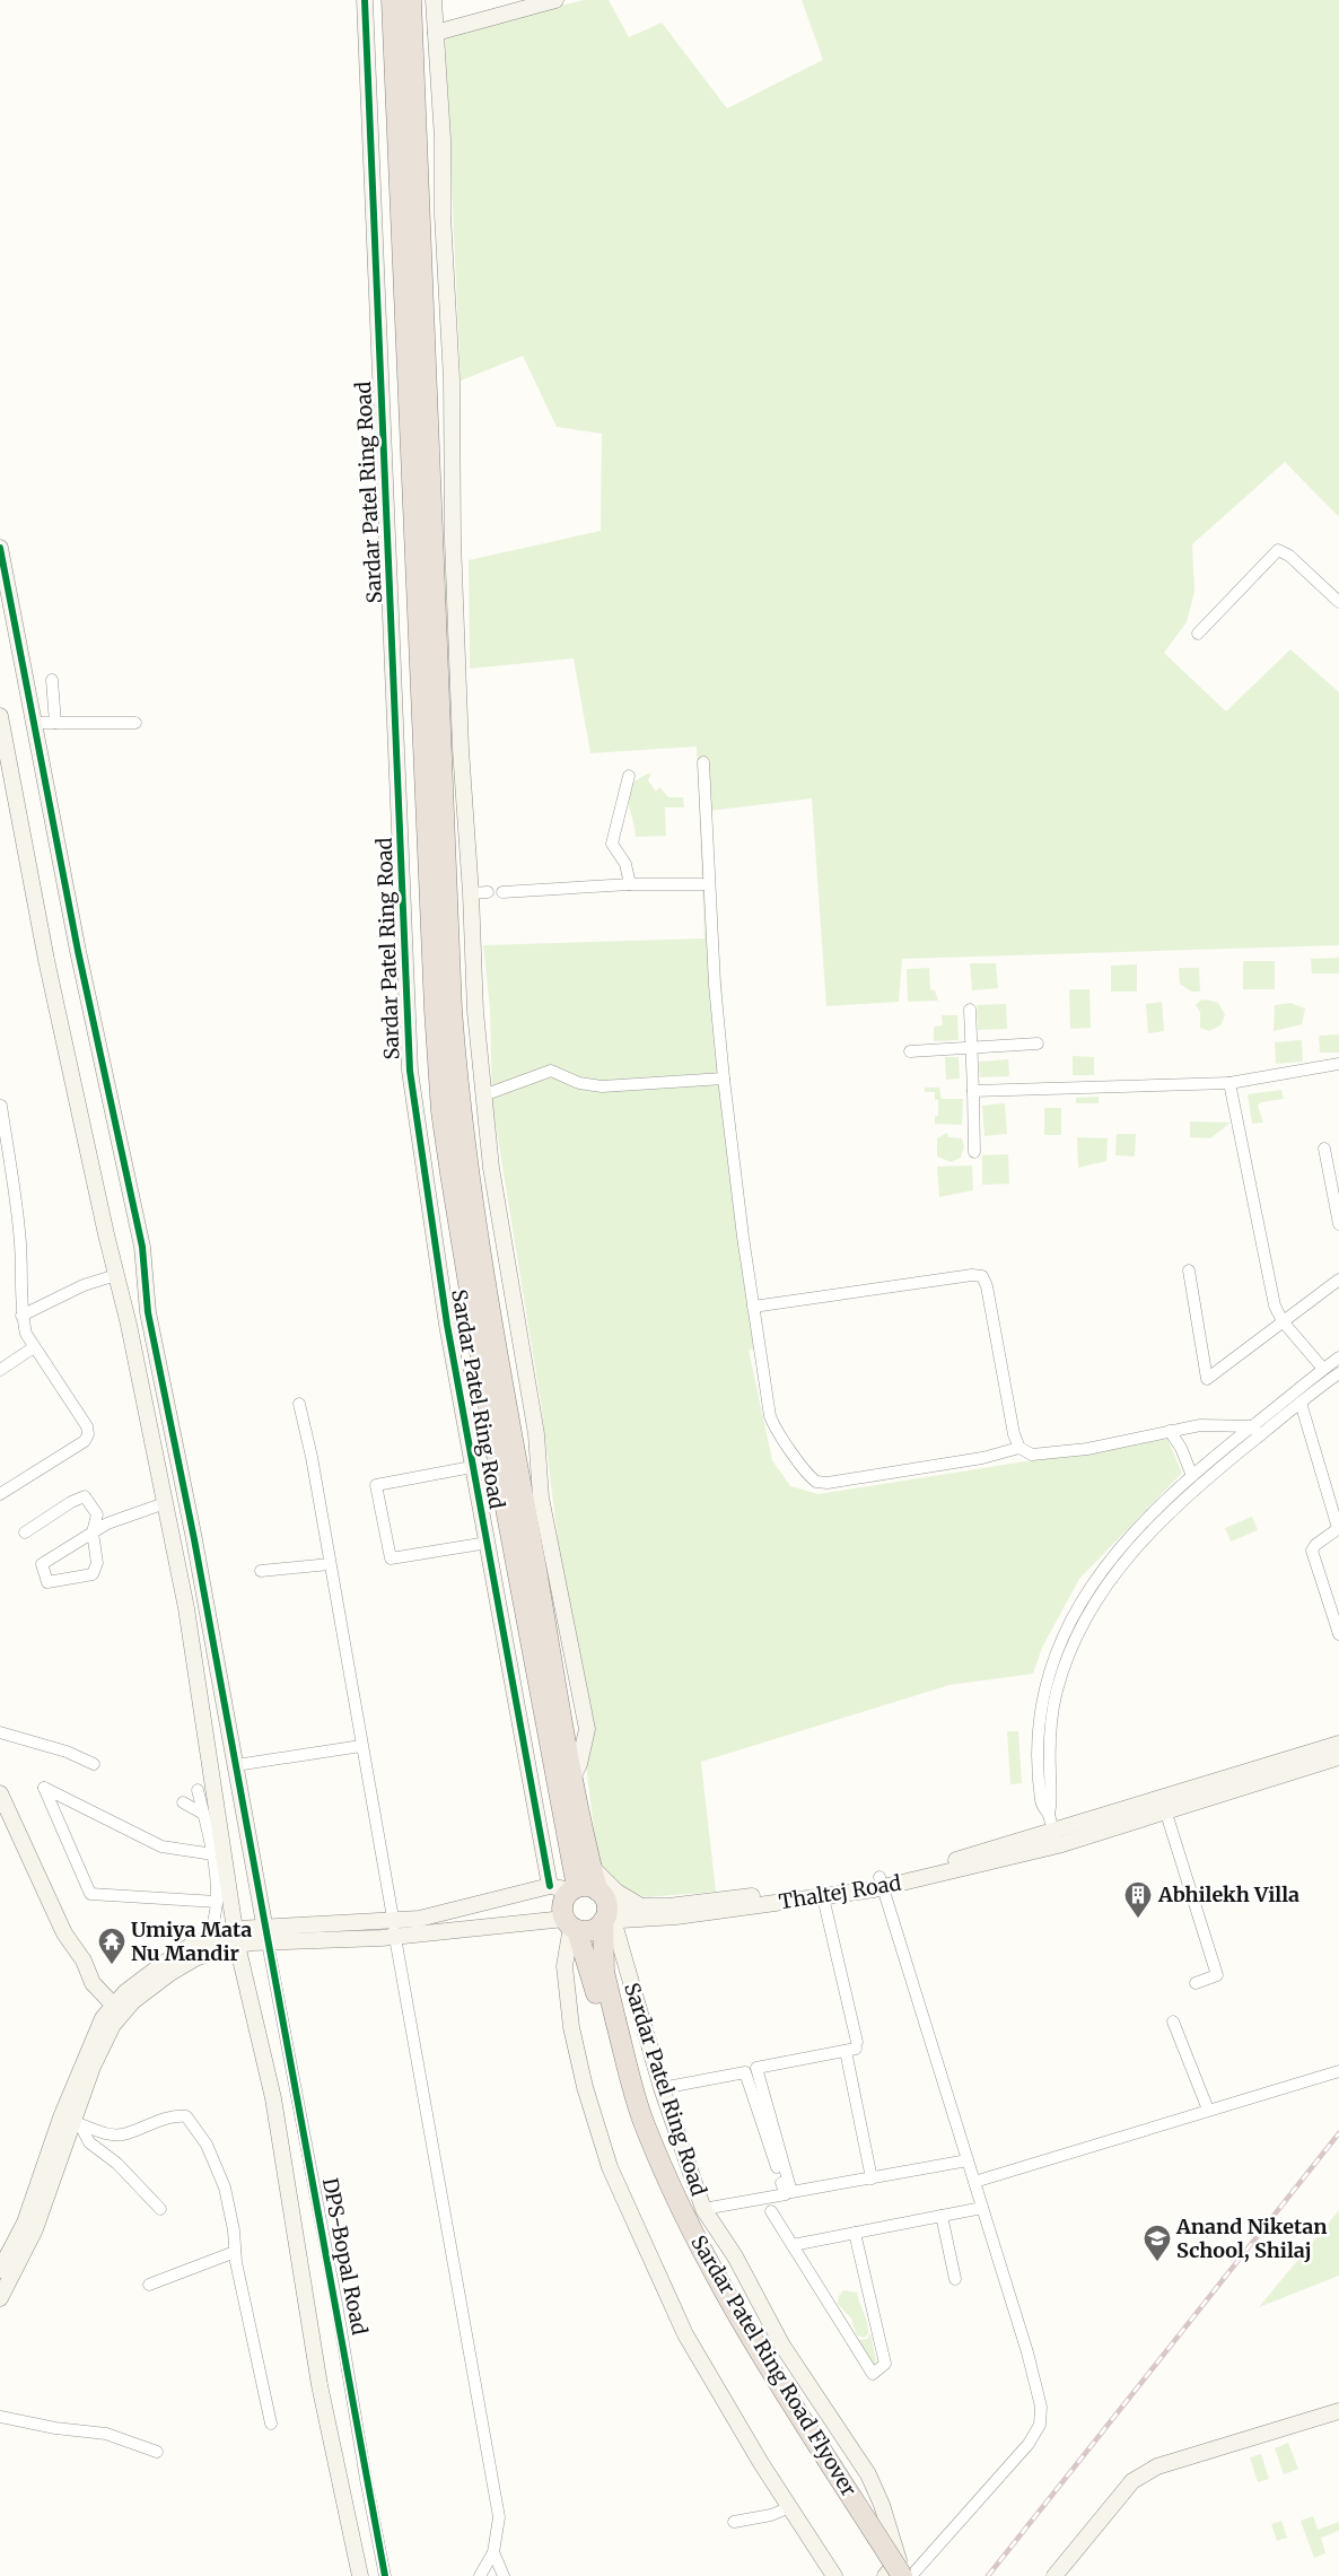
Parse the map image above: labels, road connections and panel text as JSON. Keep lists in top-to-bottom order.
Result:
{
  "streets": {
    "highway": ["Sardar Patel Ring Road", "Sardar Patel Ring Road Flyover"],
    "street": ["Thaltej Road", "DPS-Bopal Road"]
  },
  "crossings": [
    ["Sardar Patel Ring Road", "Thaltej Road"],
    ["Sardar Patel Ring Road", "Sardar Patel Ring Road Flyover"],
    ["Thaltej Road", "Sardar Patel Ring Road Flyover"]
  ],
  "places": {
    "building": ["Abhilekh Villa"],
    "temple": ["Umiya Mata Nu Mandir"],
    "school or university": ["Anand Niketan School, Shilaj"]
  }
}
